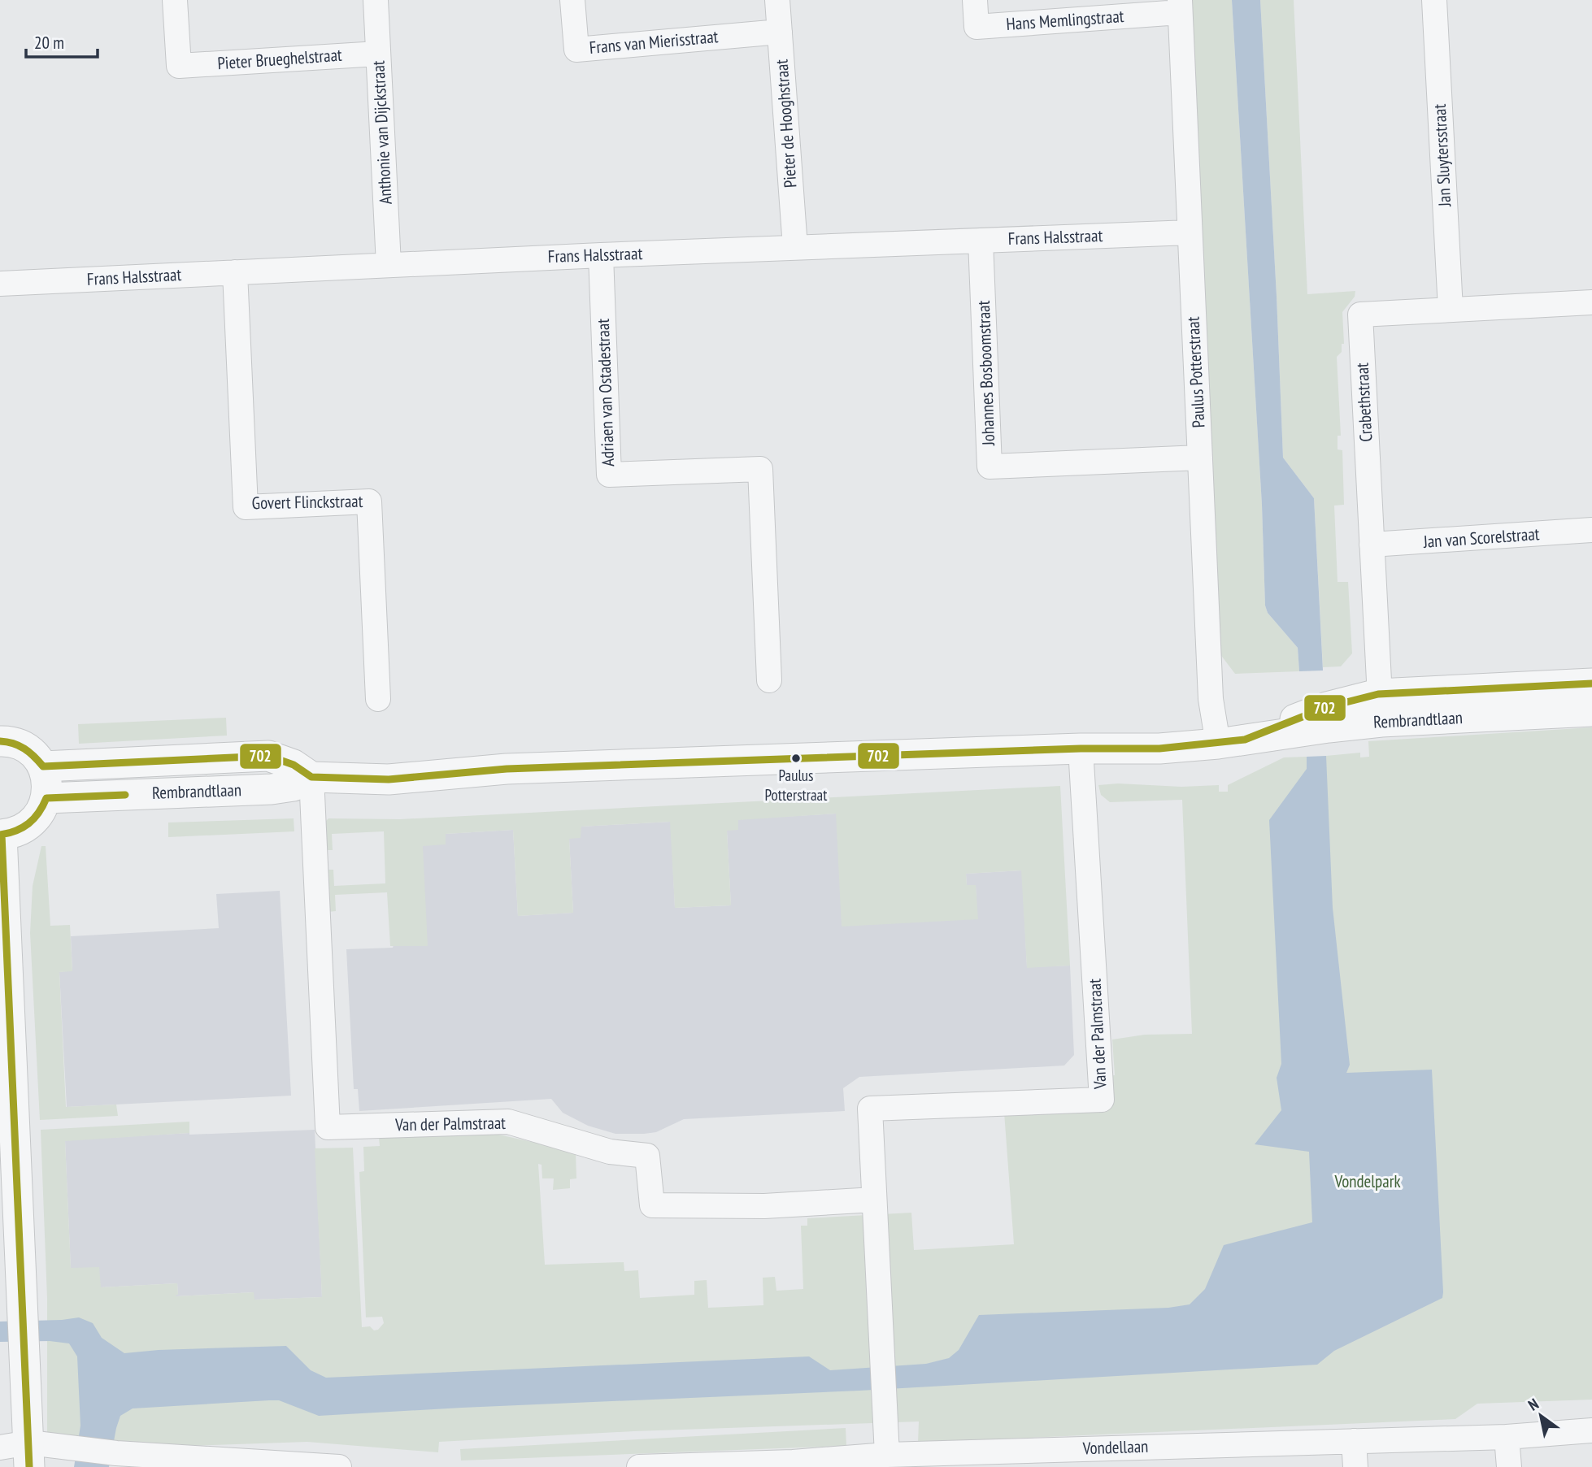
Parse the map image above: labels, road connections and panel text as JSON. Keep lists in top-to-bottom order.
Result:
{
  "streets": {
    "street": [
      "Hans Memlingstraat",
      "Frans van Mierisstraat",
      "Pieter Brueghelstraat",
      "Pieter de Hooghstraat",
      "Anthonie van Dijckstraat",
      "Jan Sluytersstraat",
      "Frans Halsstraat",
      "Paulus Potterstraat",
      "Johannes Bosboomstraat",
      "Adriaen van Ostadestraat",
      "Crabethstraat",
      "Govert Flinckstraat",
      "Jan van Scorelstraat",
      "Rembrandtlaan",
      "Van der Palmstraat",
      "Vondellaan"
    ]
  },
  "crossings": [
    ["Hans Memlingstraat", "Paulus Potterstraat"],
    ["Frans van Mierisstraat", "Pieter de Hooghstraat"],
    ["Pieter Brueghelstraat", "Anthonie van Dijckstraat"],
    ["Pieter de Hooghstraat", "Frans Halsstraat"],
    ["Anthonie van Dijckstraat", "Frans Halsstraat"],
    ["Jan Sluytersstraat", "Crabethstraat"],
    ["Frans Halsstraat", "Paulus Potterstraat"],
    ["Frans Halsstraat", "Johannes Bosboomstraat"],
    ["Frans Halsstraat", "Adriaen van Ostadestraat"],
    ["Frans Halsstraat", "Govert Flinckstraat"],
    ["Paulus Potterstraat", "Johannes Bosboomstraat"],
    ["Paulus Potterstraat", "Rembrandtlaan"],
    ["Crabethstraat", "Jan van Scorelstraat"],
    ["Crabethstraat", "Rembrandtlaan"],
    ["Rembrandtlaan", "Van der Palmstraat"],
    ["Van der Palmstraat", "Vondellaan"]
  ],
  "parks": ["Vondelpark"],
  "places": ["Paulus Potterstraat"],
  "lines": ["transit line 702"],
  "scale_bar": "20 m",
  "north": "top left"
}
